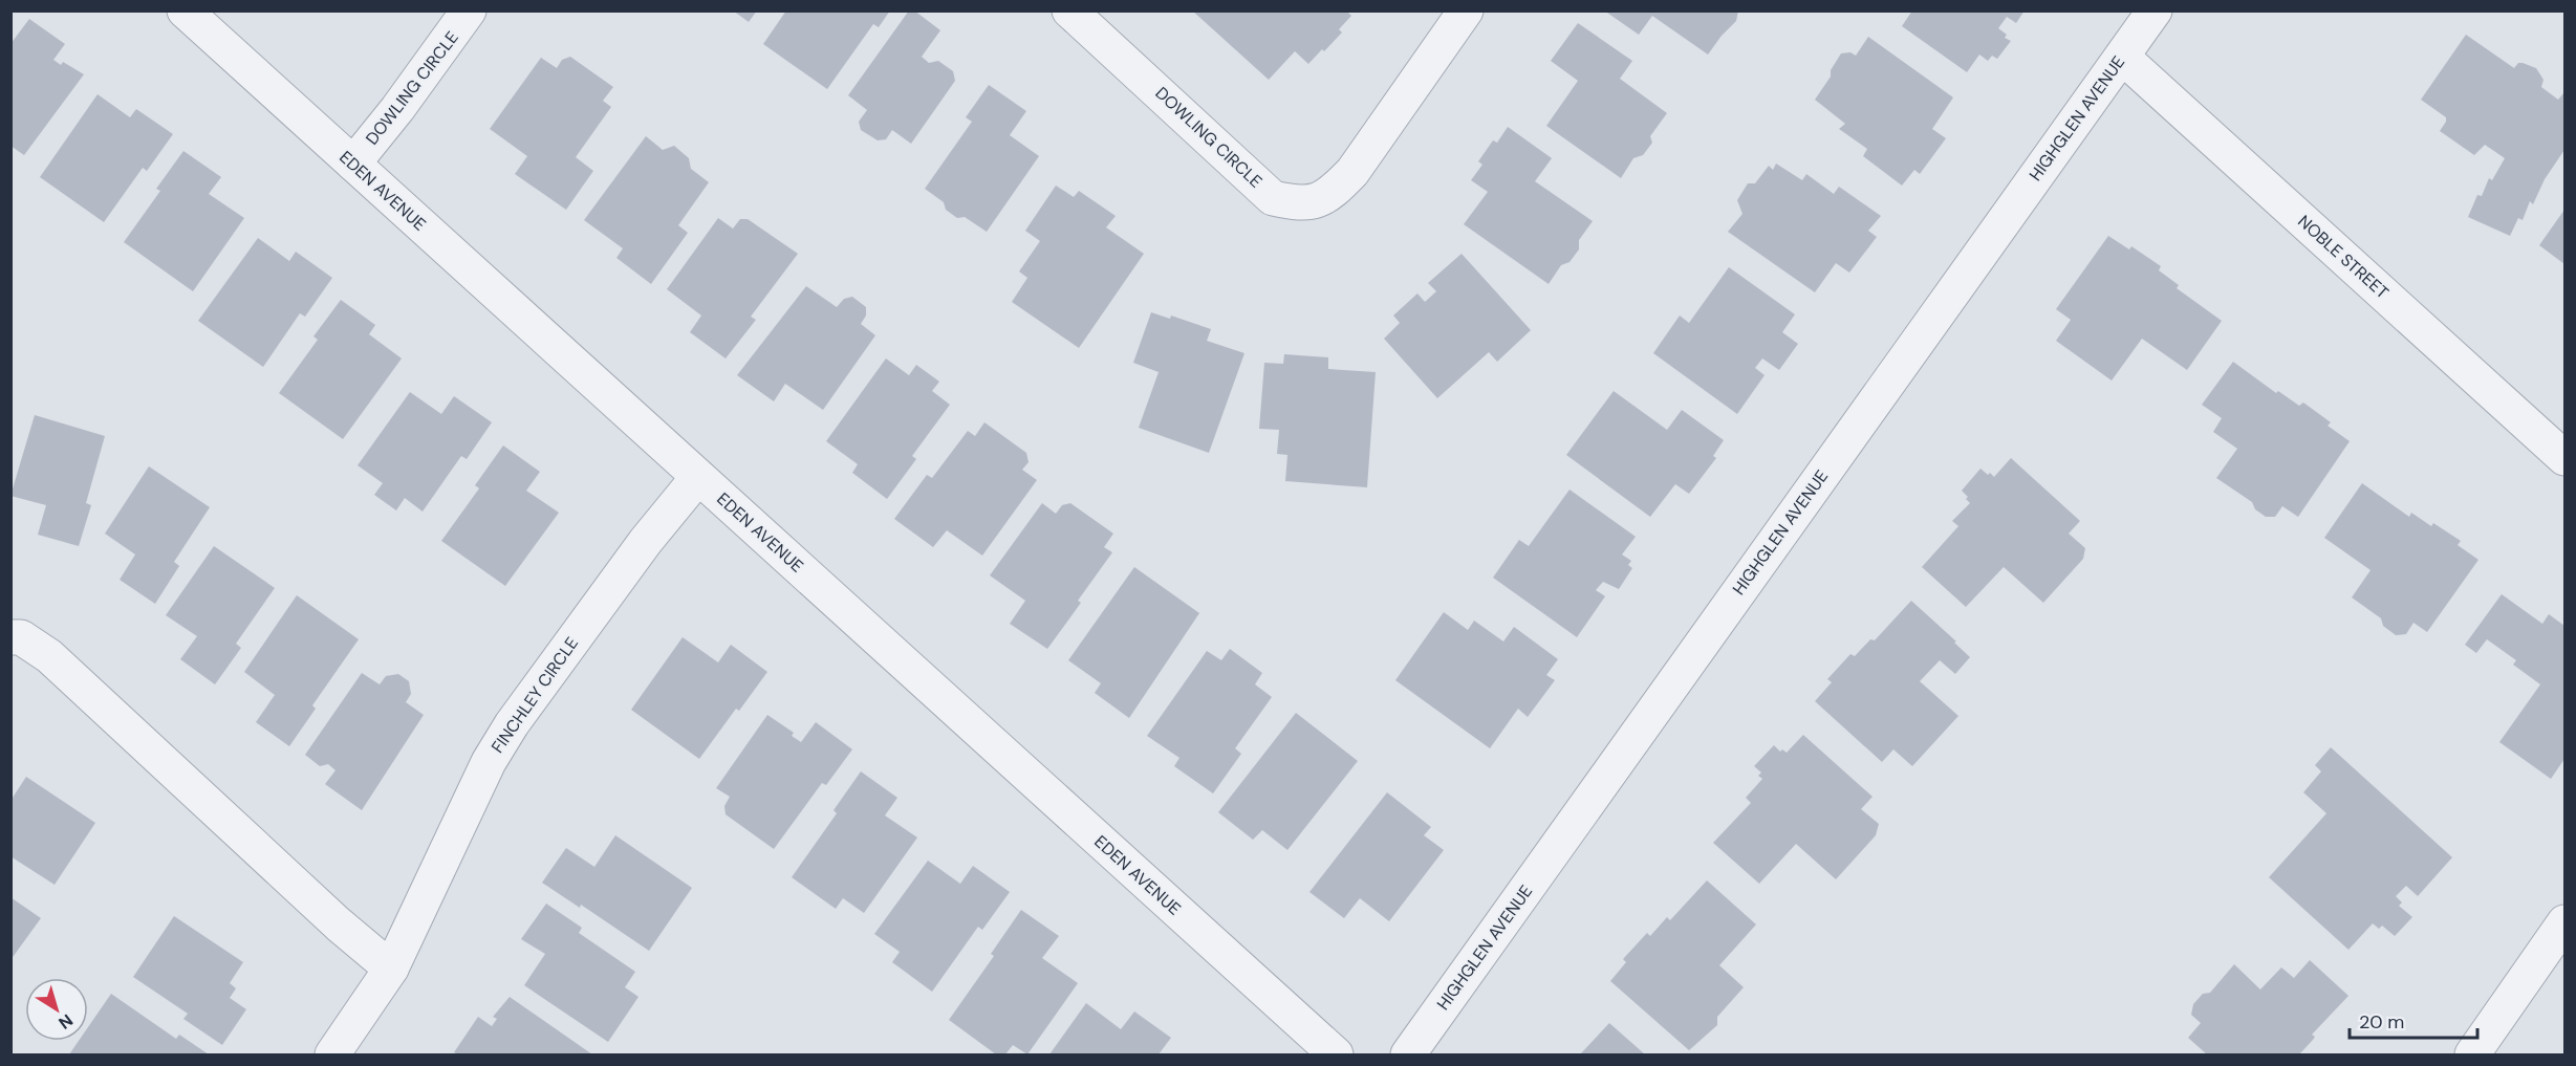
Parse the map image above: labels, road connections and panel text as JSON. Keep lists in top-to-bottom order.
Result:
{
  "streets": {
    "street": [
      "DOWLING CIRCLE",
      "HIGHGLEN AVENUE",
      "EDEN AVENUE",
      "NOBLE STREET",
      "FINCHLEY CIRCLE"
    ]
  },
  "crossings": [
    ["DOWLING CIRCLE", "EDEN AVENUE"],
    ["HIGHGLEN AVENUE", "NOBLE STREET"],
    ["EDEN AVENUE", "FINCHLEY CIRCLE"]
  ],
  "scale_bar": "20 m",
  "north": "bottom right"
}
